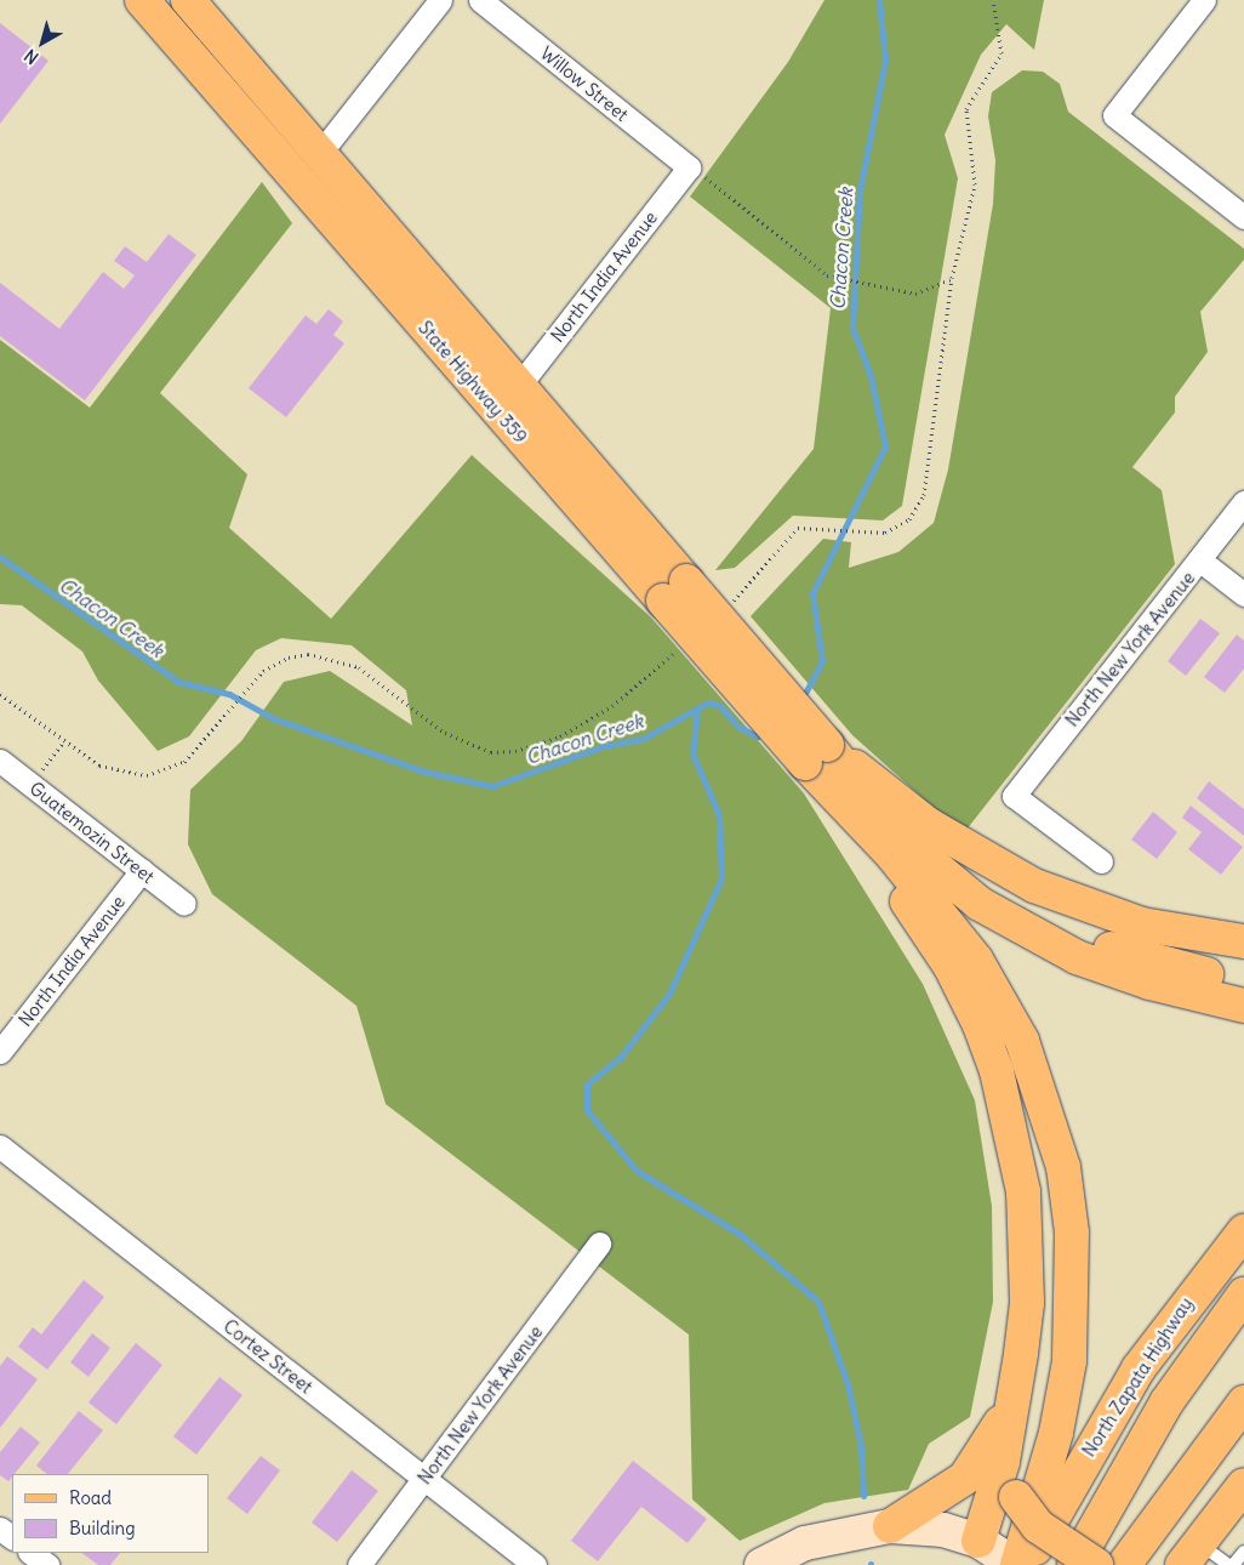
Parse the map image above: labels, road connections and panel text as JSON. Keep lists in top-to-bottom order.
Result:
{
  "streets": {
    "main road": ["State Highway 359", "North Zapata Highway"],
    "street": [
      "Willow Street",
      "North India Avenue",
      "North New York Avenue",
      "Guatemozin Street",
      "Cortez Street"
    ]
  },
  "crossings": [
    ["Willow Street", "North India Avenue"],
    ["North India Avenue", "State Highway 359"],
    ["North India Avenue", "Guatemozin Street"],
    ["North New York Avenue", "Cortez Street"]
  ],
  "water": ["Chacon Creek"],
  "legend": ["Road", "Building"],
  "north": "bottom left"
}
